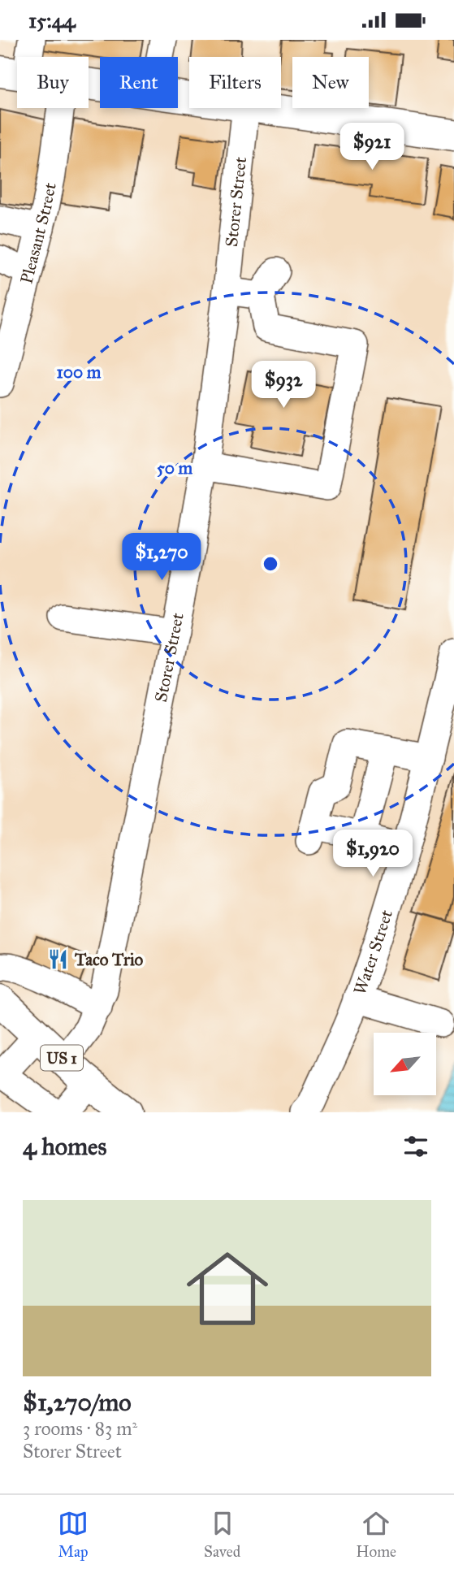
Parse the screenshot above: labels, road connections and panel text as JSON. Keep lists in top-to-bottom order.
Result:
{
  "streets": {
    "main road": ["US 1"],
    "street": ["Storer Street", "Pleasant Street", "Water Street"]
  },
  "crossings": [
    ["Storer Street", "US 1"]
  ],
  "places": {
    "restaurant": ["Taco Trio"]
  },
  "north": "bottom left",
  "page": {
    "status": "15:44",
    "chip": [
      "Buy",
      "Rent",
      "Filters",
      "New"
    ],
    "price": [
      "$921",
      "$932",
      "$1,270",
      "$1,920"
    ],
    "heading": "4 homes",
    "list": [
      {
        "name": "$1,270/mo",
        "note": "3 rooms · 83 m² · Storer Street"
      }
    ],
    "tabs": ["Map", "Saved", "Home"]
  },
  "rings": ["100 m", "50 m"]
}
